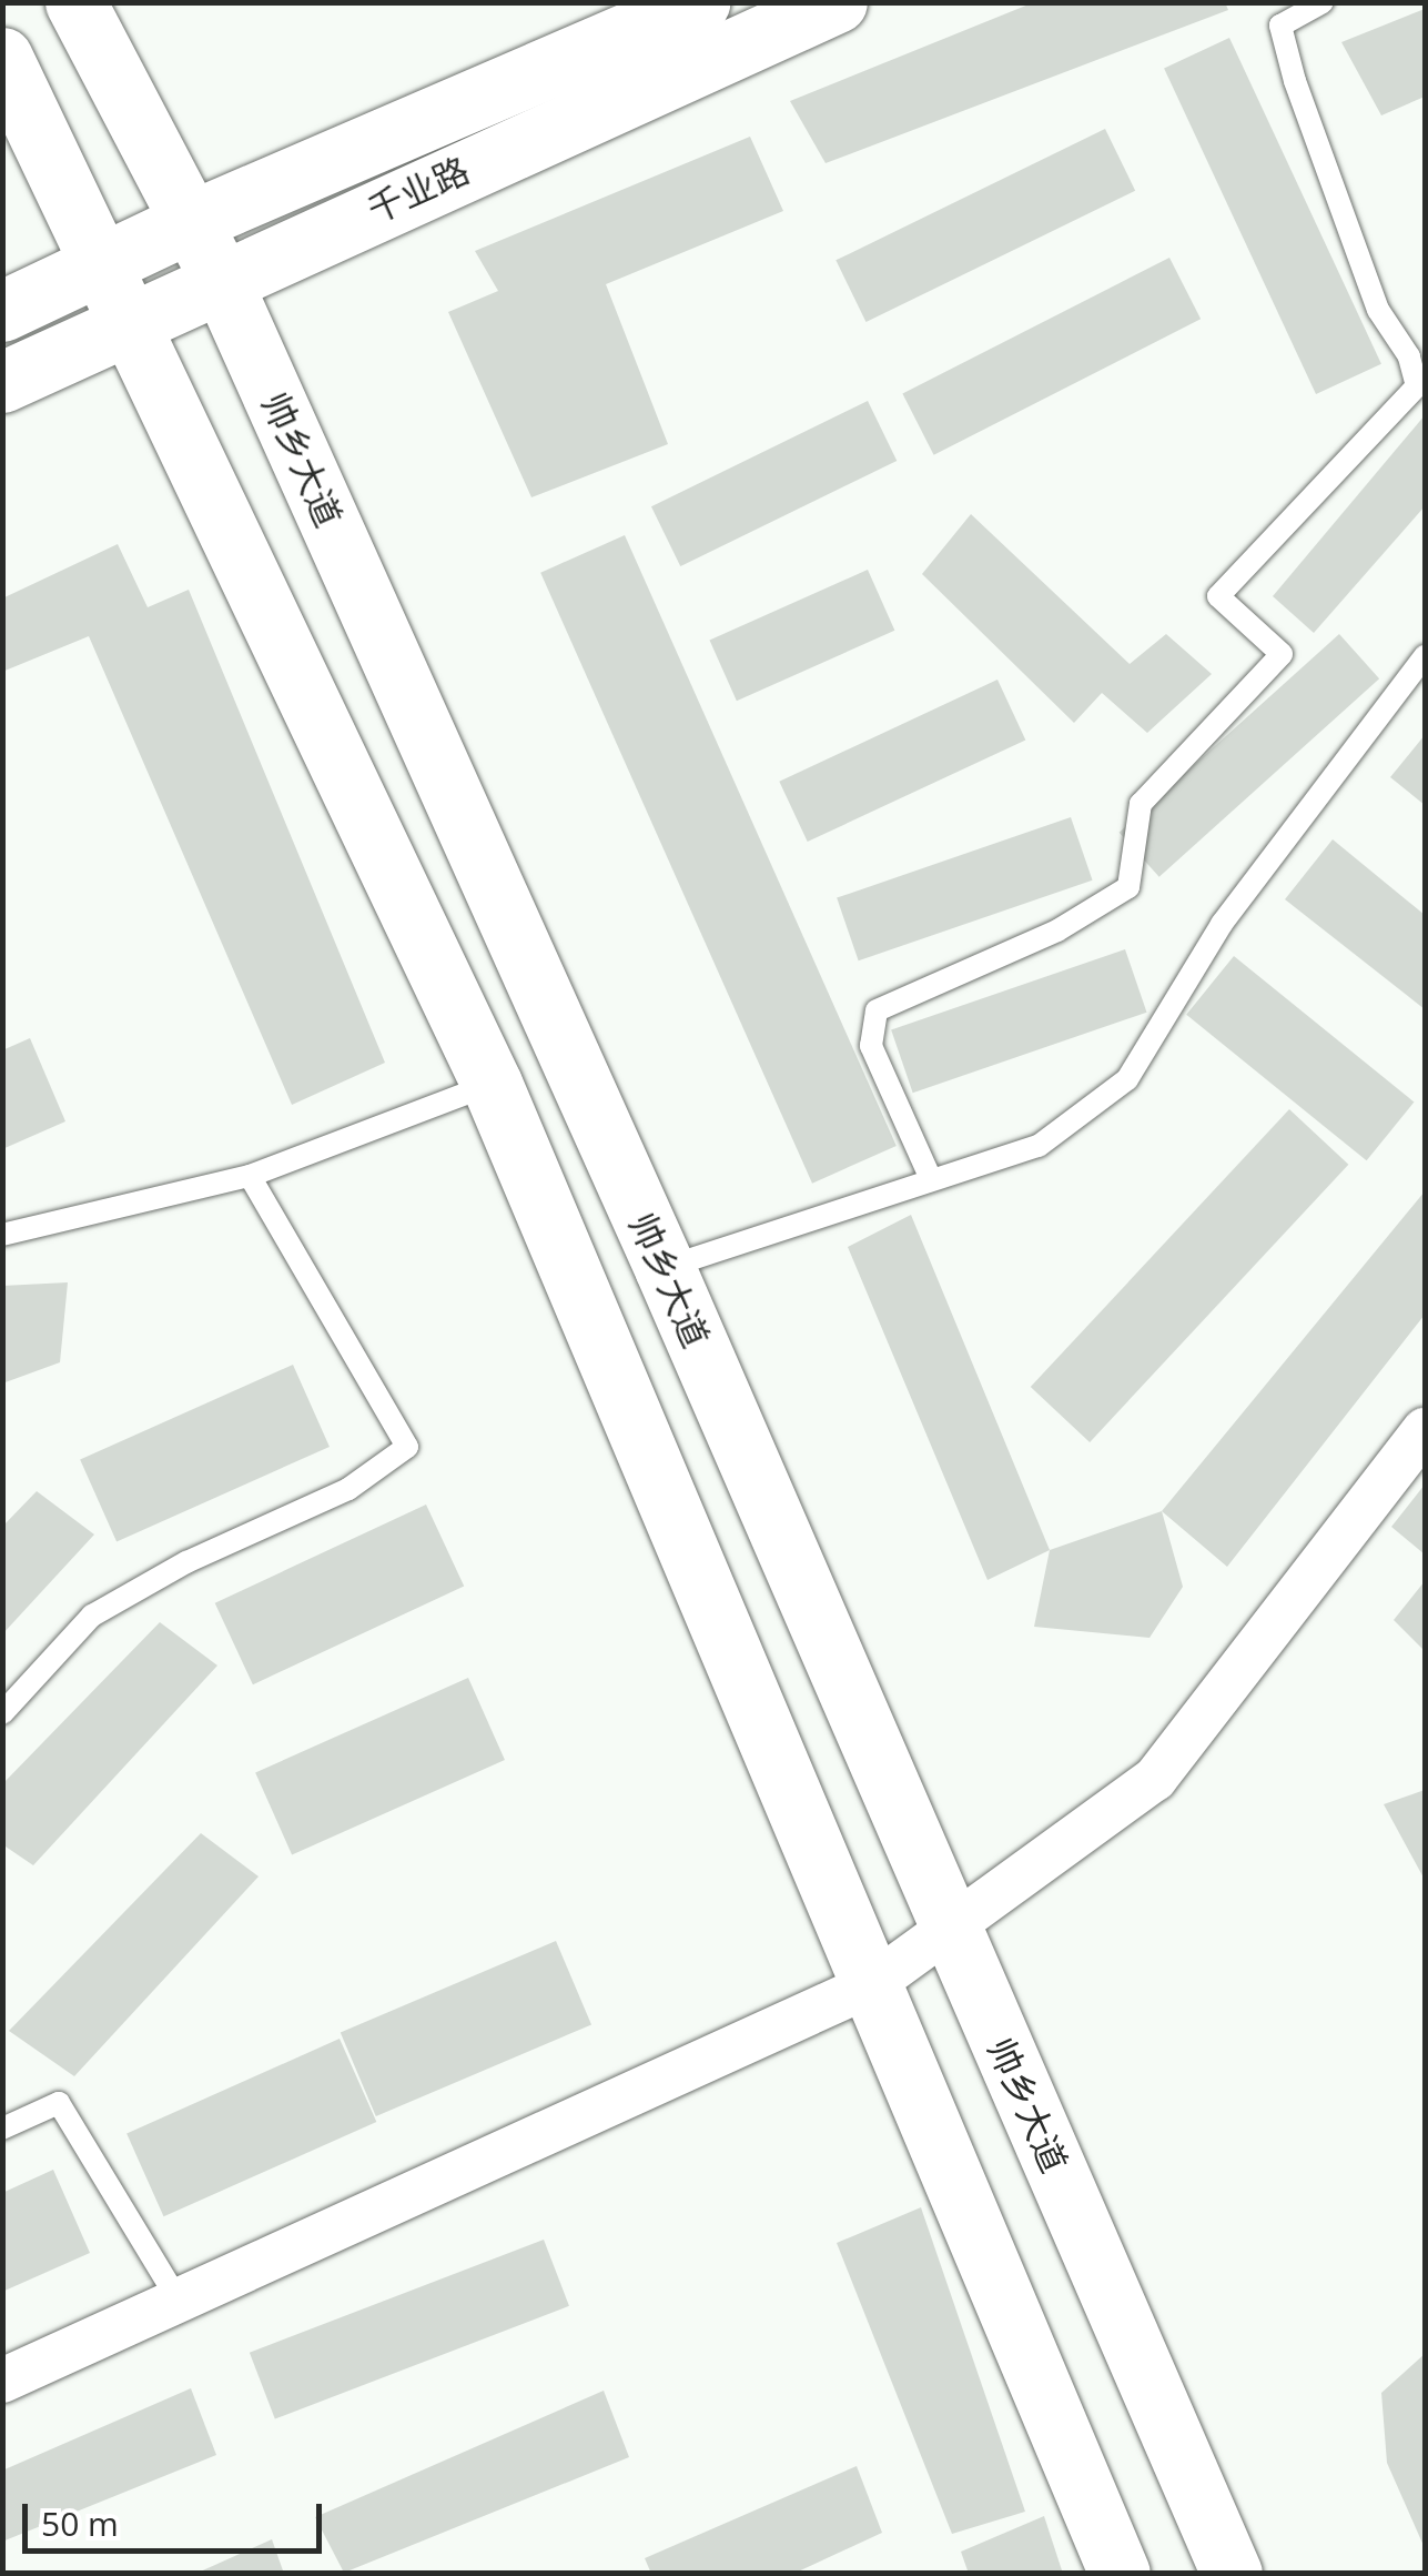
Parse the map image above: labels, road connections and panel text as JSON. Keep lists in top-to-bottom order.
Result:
{
  "streets": {
    "main road": ["千业路", "帅乡大道"]
  },
  "crossings": [
    ["千业路", "帅乡大道"]
  ],
  "scale_bar": "50 m"
}
